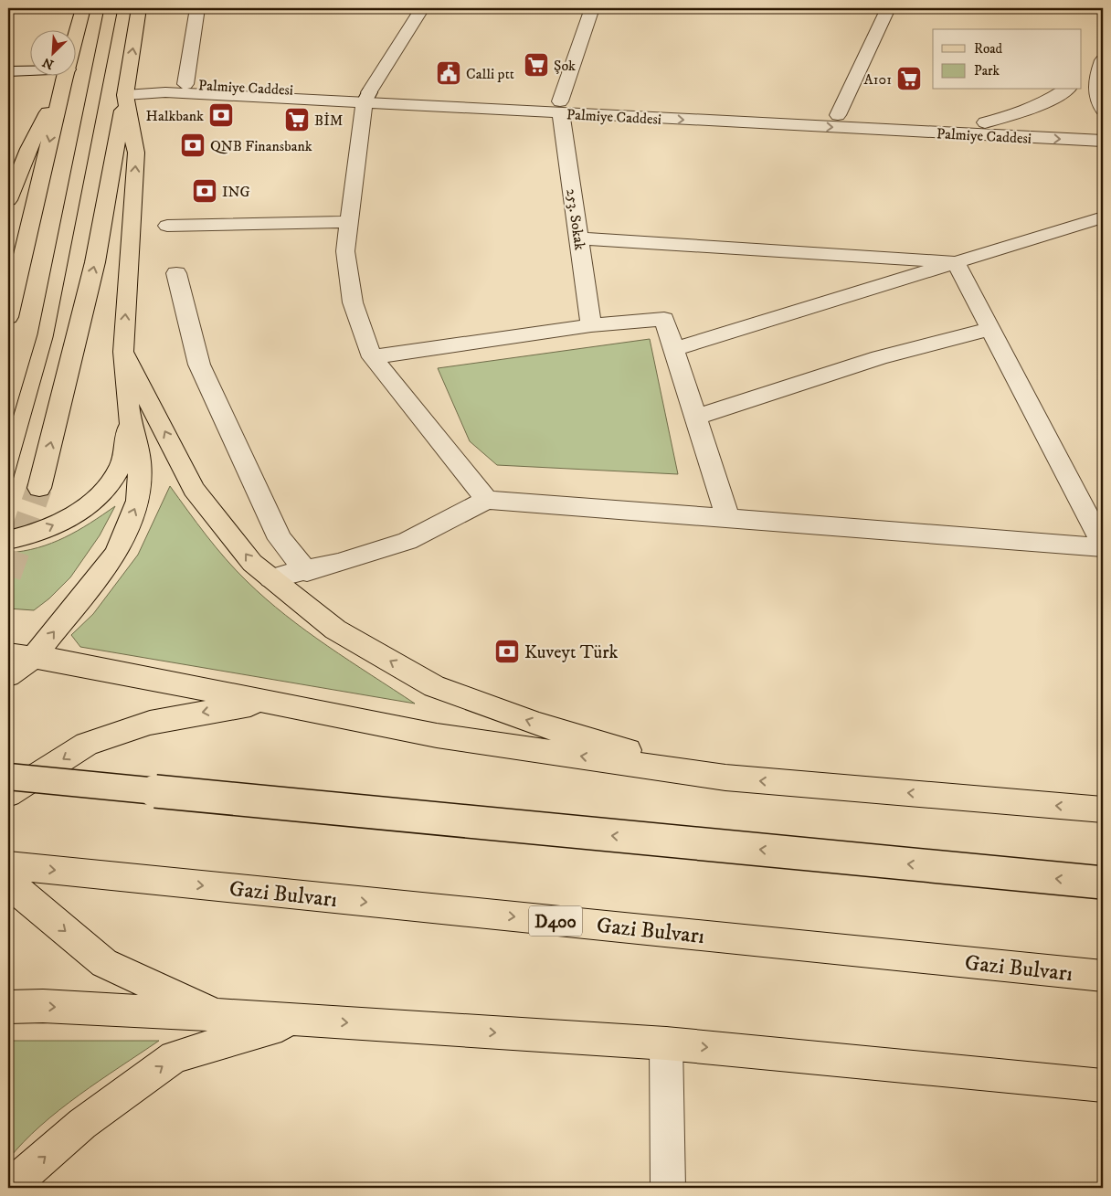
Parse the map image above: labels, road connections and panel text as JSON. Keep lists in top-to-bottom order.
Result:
{
  "streets": {
    "main road": ["Gazi Bulvarı", "D400"],
    "street": ["Palmiye Caddesi", "253. Sokak"]
  },
  "crossings": [
    ["Palmiye Caddesi", "253. Sokak"]
  ],
  "places": {
    "supermarket": ["Şok", "A101", "BİM"],
    "public building": ["Calli ptt"],
    "bank": [
      "Halkbank",
      "QNB Finansbank",
      "ING",
      "Kuveyt Türk"
    ]
  },
  "legend": ["Road", "Park"],
  "north": "bottom left"
}
